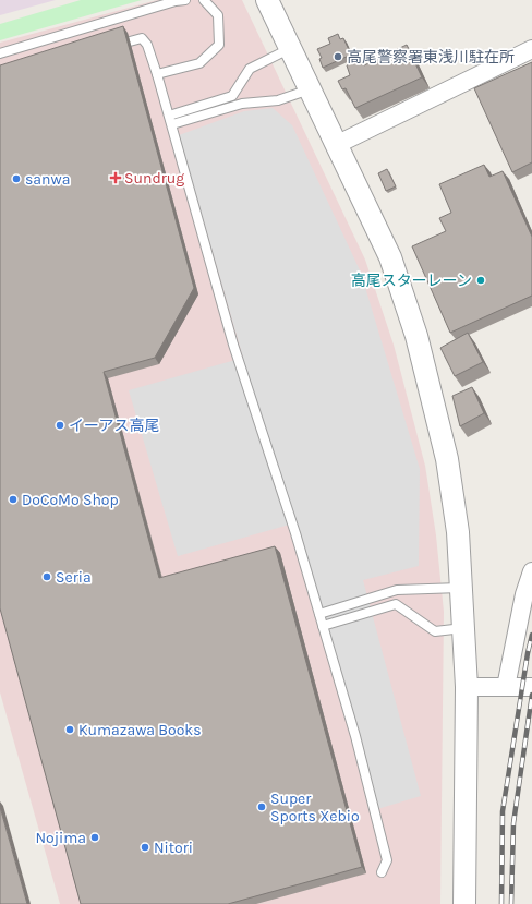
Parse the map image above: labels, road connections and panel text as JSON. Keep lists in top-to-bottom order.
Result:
{
  "places": {
    "other": [
      "高尾警察署東浅川駐在所",
      "sanwa",
      "高尾スターレーン",
      "イーアス高尾",
      "DoCoMo Shop",
      "Seria",
      "Kumazawa Books",
      "Super Sports Xebio",
      "Nojima",
      "Nitori"
    ],
    "health": ["Sundrug"]
  }
}
